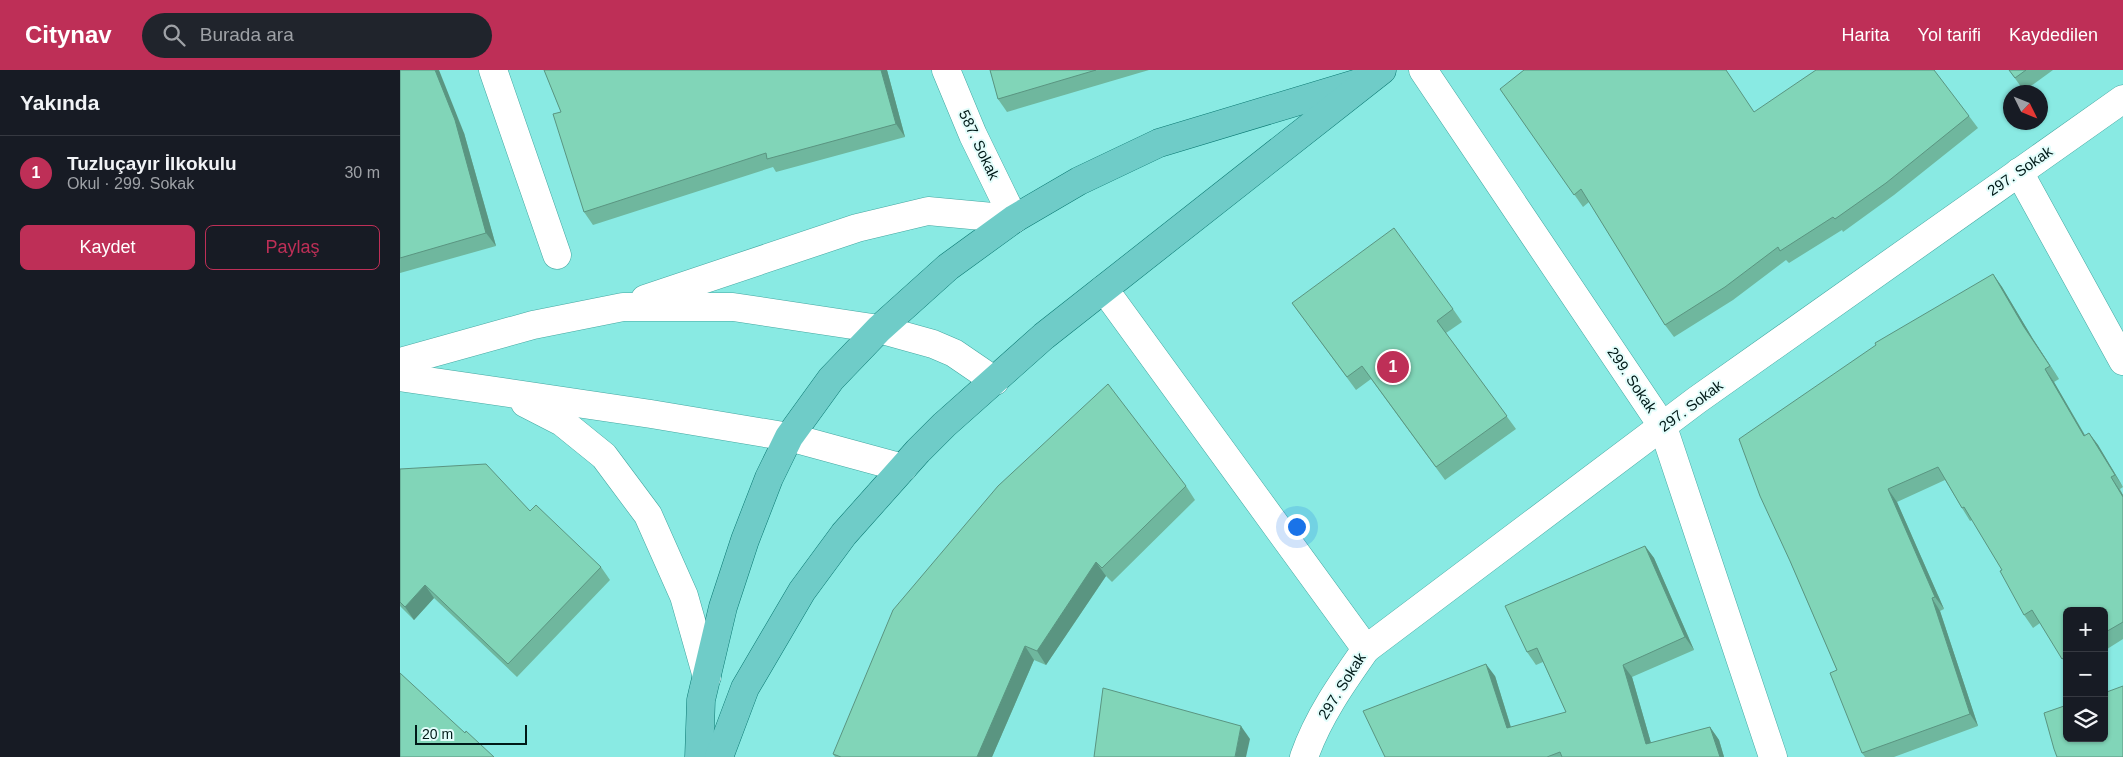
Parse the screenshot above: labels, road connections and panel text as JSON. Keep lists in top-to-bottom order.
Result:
{
  "streets": {
    "street": ["587. Sokak", "297. Sokak", "299. Sokak"]
  },
  "crossings": [
    ["297. Sokak", "299. Sokak"]
  ],
  "scale_bar": "20 m",
  "north": "bottom right",
  "page": {
    "header": "Citynav",
    "search": "Burada ara",
    "nav": ["Harita", "Yol tarifi", "Kaydedilen"],
    "heading": "Yakında",
    "list": [
      {
        "mark": "1",
        "name": "Tuzluçayır İlkokulu",
        "note": "Okul · 299. Sokak",
        "value": "30 m"
      }
    ],
    "buttons": ["Kaydet", "Paylaş"],
    "pins": "1",
    "map_buttons": ["+", "−"],
    "scale": "20 m"
  }
}
